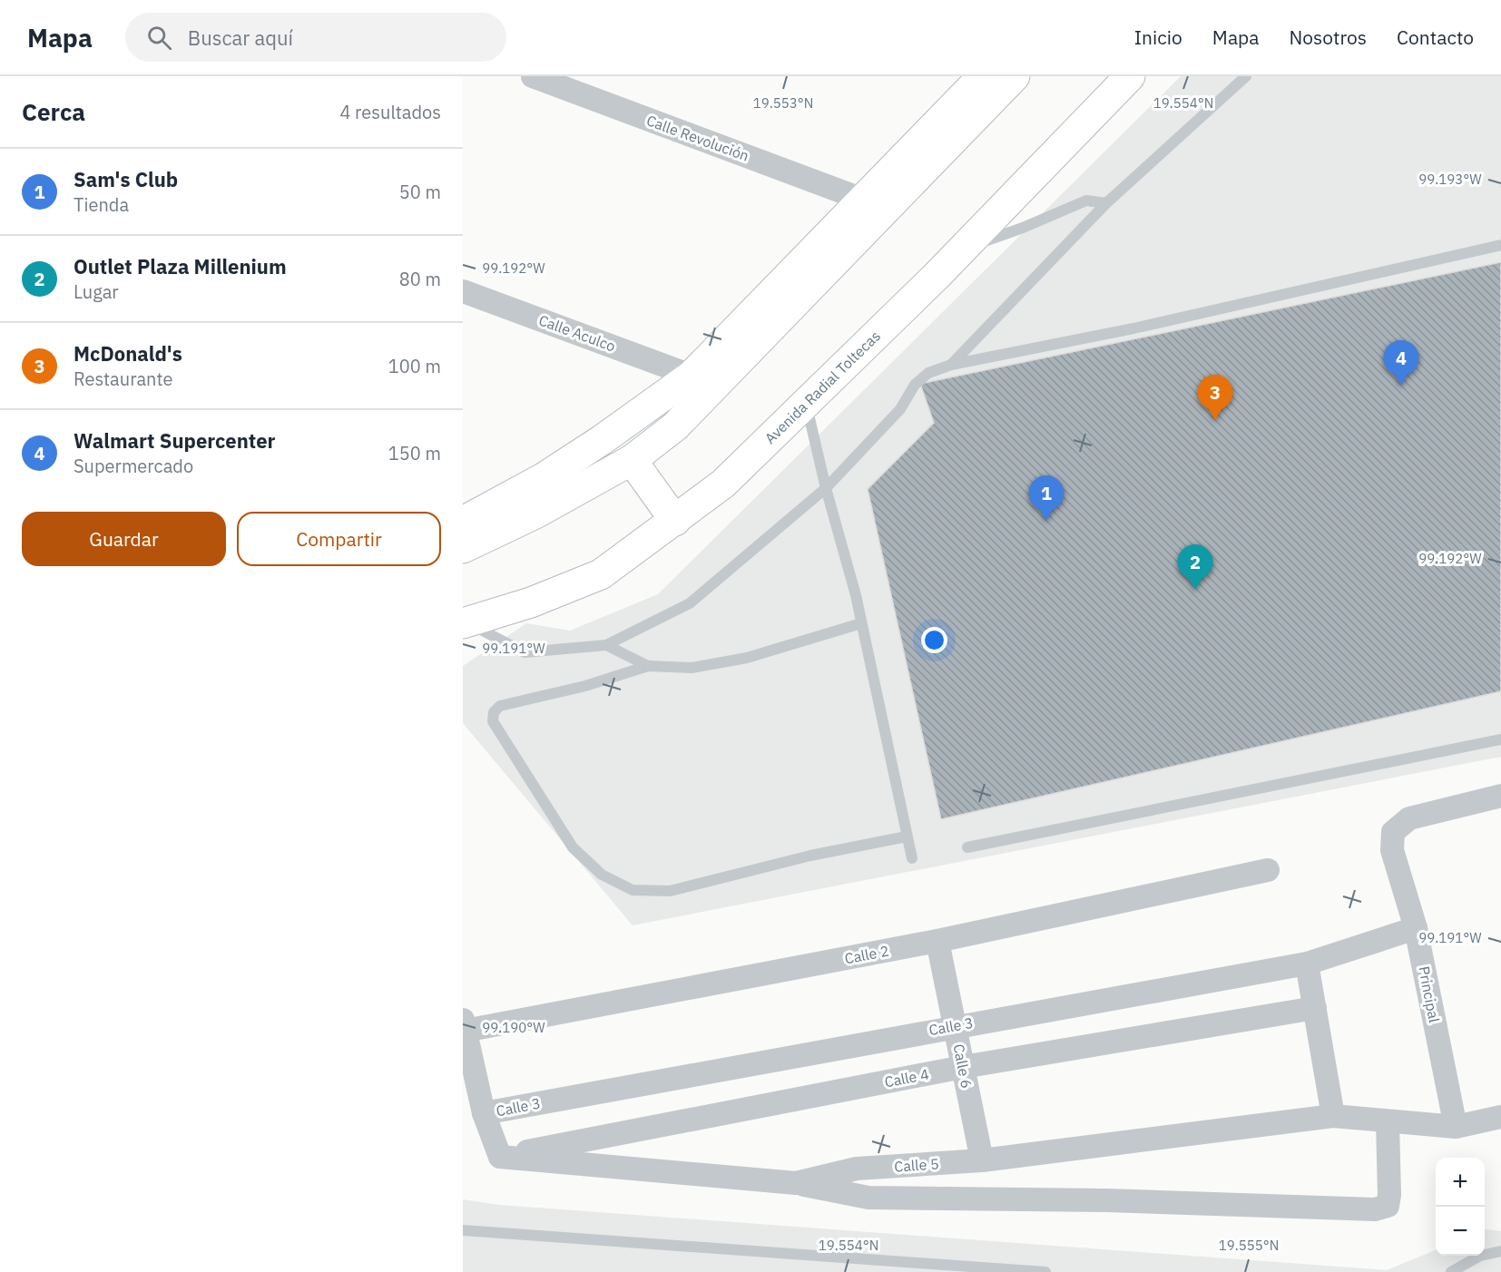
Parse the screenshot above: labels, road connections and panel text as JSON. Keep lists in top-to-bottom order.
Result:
{
  "streets": {
    "main road": ["Avenida Radial Toltecas"],
    "street": [
      "Calle Revolución",
      "Calle Aculco",
      "Calle 2",
      "Principal",
      "Calle 3",
      "Calle 6",
      "Calle 4",
      "Calle 5"
    ]
  },
  "crossings": [
    ["Calle 2", "Calle 6"],
    ["Principal", "Calle 3"],
    ["Principal", "Calle 5"],
    ["Calle 3", "Calle 6"],
    ["Calle 6", "Calle 4"],
    ["Calle 6", "Calle 5"],
    ["Calle 4", "Calle 5"]
  ],
  "page": {
    "header": "Mapa",
    "search": "Buscar aquí",
    "nav": [
      "Inicio",
      "Mapa",
      "Nosotros",
      "Contacto"
    ],
    "heading": ["Cerca", "4 resultados"],
    "list": [
      {
        "mark": "1",
        "name": "Sam's Club",
        "note": "Tienda",
        "value": "50 m"
      },
      {
        "mark": "2",
        "name": "Outlet Plaza Millenium",
        "note": "Lugar",
        "value": "80 m"
      },
      {
        "mark": "3",
        "name": "McDonald's",
        "note": "Restaurante",
        "value": "100 m"
      },
      {
        "mark": "4",
        "name": "Walmart Supercenter",
        "note": "Supermercado",
        "value": "150 m"
      }
    ],
    "pins": [
      "4",
      "3",
      "1",
      "2"
    ],
    "buttons": ["Guardar", "Compartir"],
    "map_buttons": ["+", "−"]
  },
  "coordinates": [
    "19.553°N",
    "19.554°N",
    "99.193°W",
    "99.192°W",
    "99.191°W",
    "99.190°W",
    "19.555°N"
  ]
}
